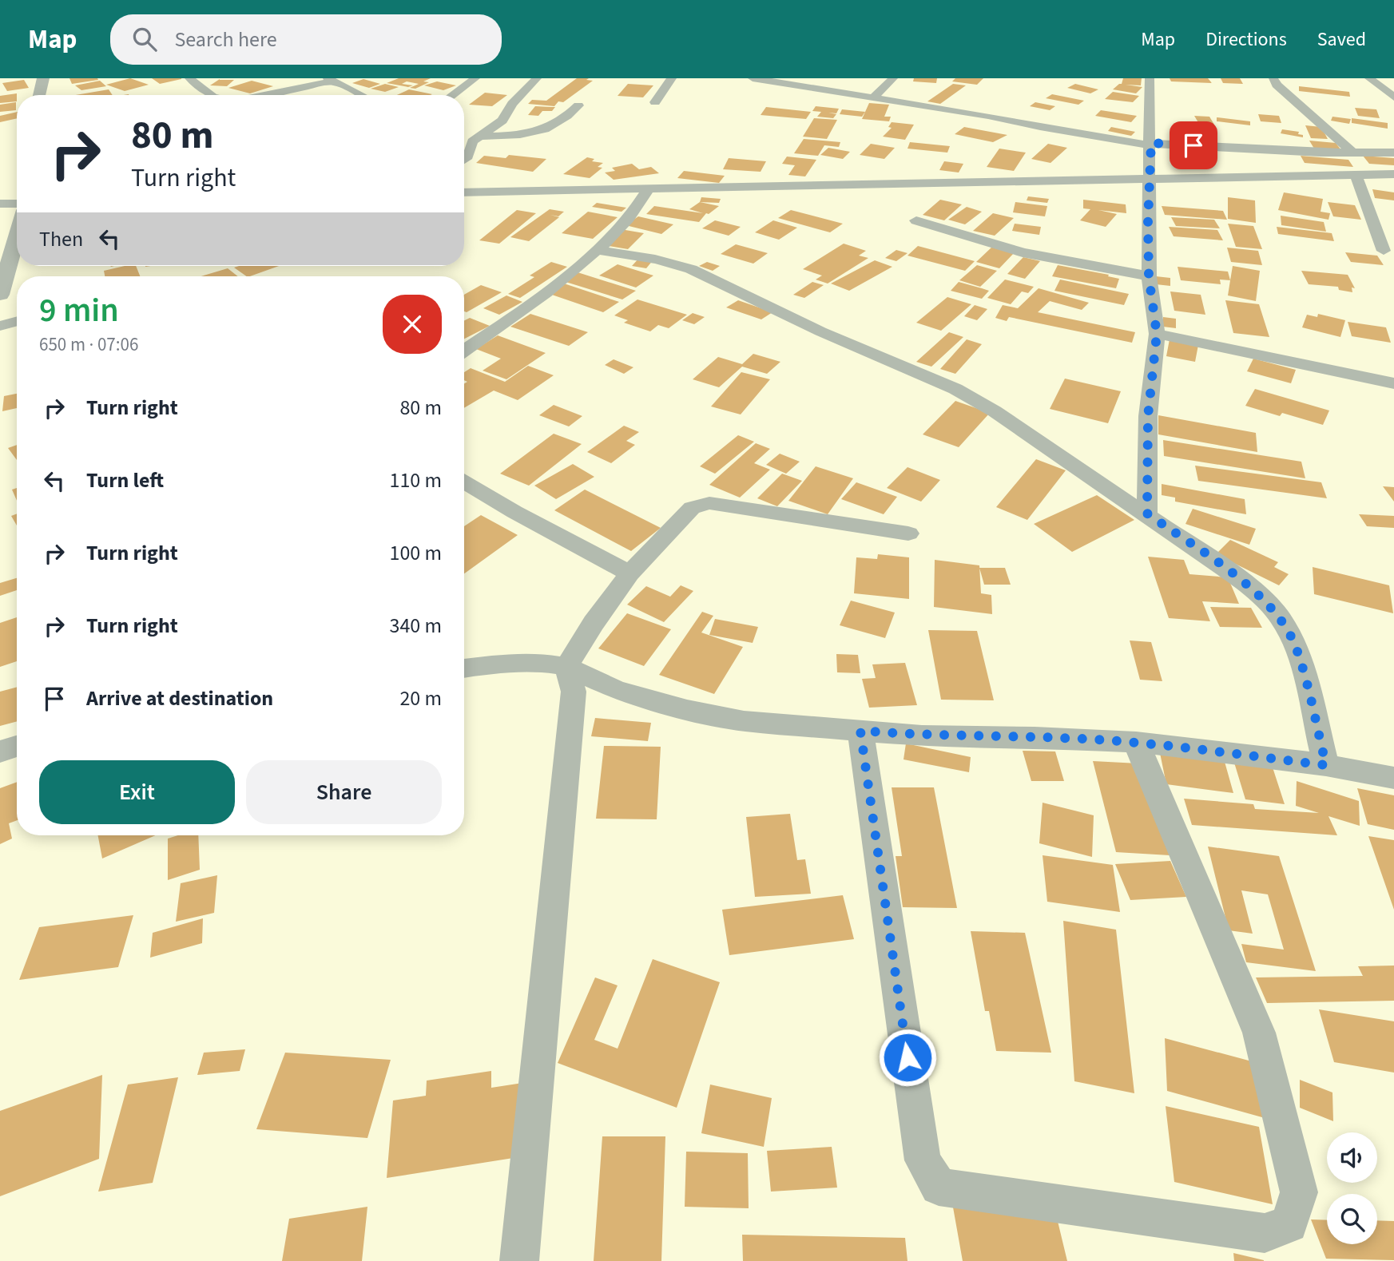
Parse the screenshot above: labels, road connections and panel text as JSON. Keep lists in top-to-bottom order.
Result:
{
  "page": {
    "header": "Map",
    "search": "Search here",
    "nav": ["Map", "Directions", "Saved"],
    "turn": ["80 m", "Turn right"],
    "then": "Then",
    "heading": ["9 min", "650 m · 07:06"],
    "list": [
      {
        "name": "Turn right",
        "value": "80 m"
      },
      {
        "name": "Turn left",
        "value": "110 m"
      },
      {
        "name": "Turn right",
        "value": "100 m"
      },
      {
        "name": "Turn right",
        "value": "340 m"
      },
      {
        "name": "Arrive at destination",
        "value": "20 m"
      }
    ],
    "buttons": ["Exit", "Share"]
  }
}
